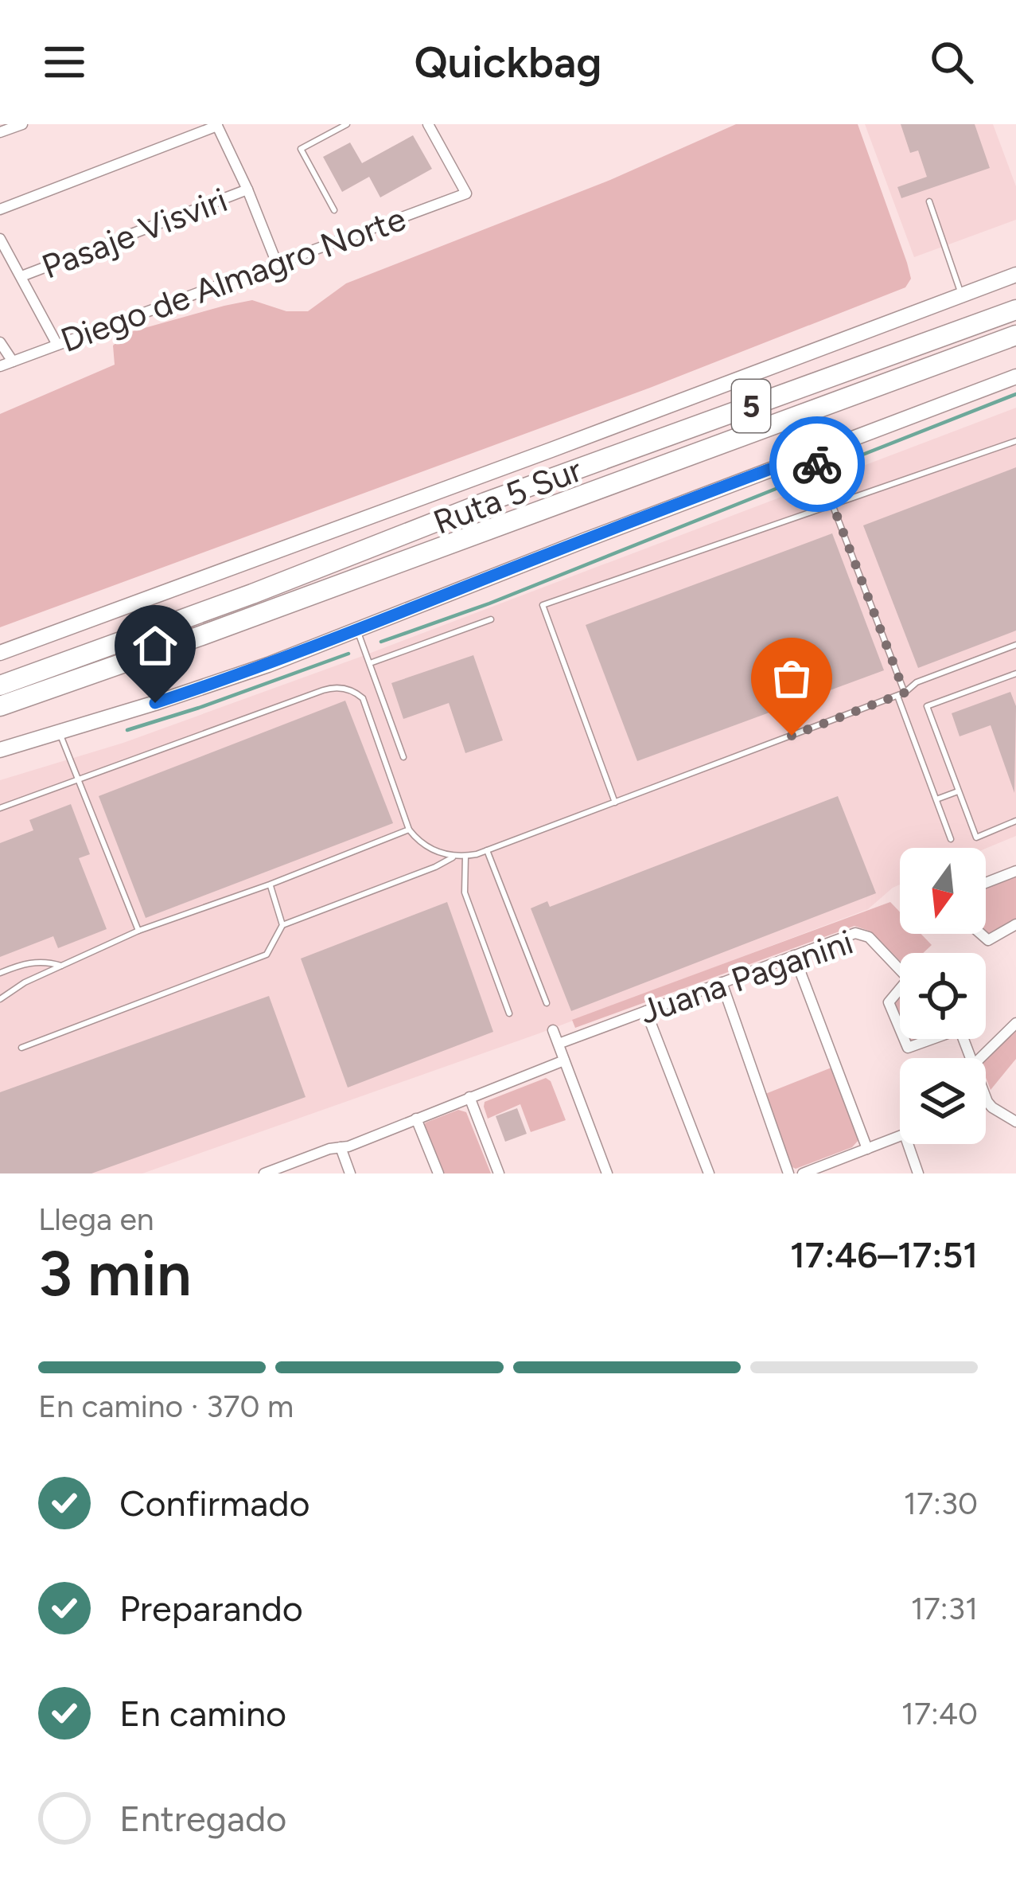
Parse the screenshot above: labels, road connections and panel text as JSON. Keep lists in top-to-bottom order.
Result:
{
  "streets": {
    "highway": ["5", "Ruta 5 Sur"],
    "street": ["Pasaje Visviri", "Diego de Almagro Norte", "Juana Paganini"]
  },
  "north": "bottom",
  "page": {
    "header": "Quickbag",
    "heading": ["3 min", "Llega en", "17:46–17:51"],
    "bar": "En camino · 370 m",
    "list": [
      ["Confirmado", "17:30"],
      ["Preparando", "17:31"],
      ["En camino", "17:40"],
      "Entregado"
    ]
  }
}
